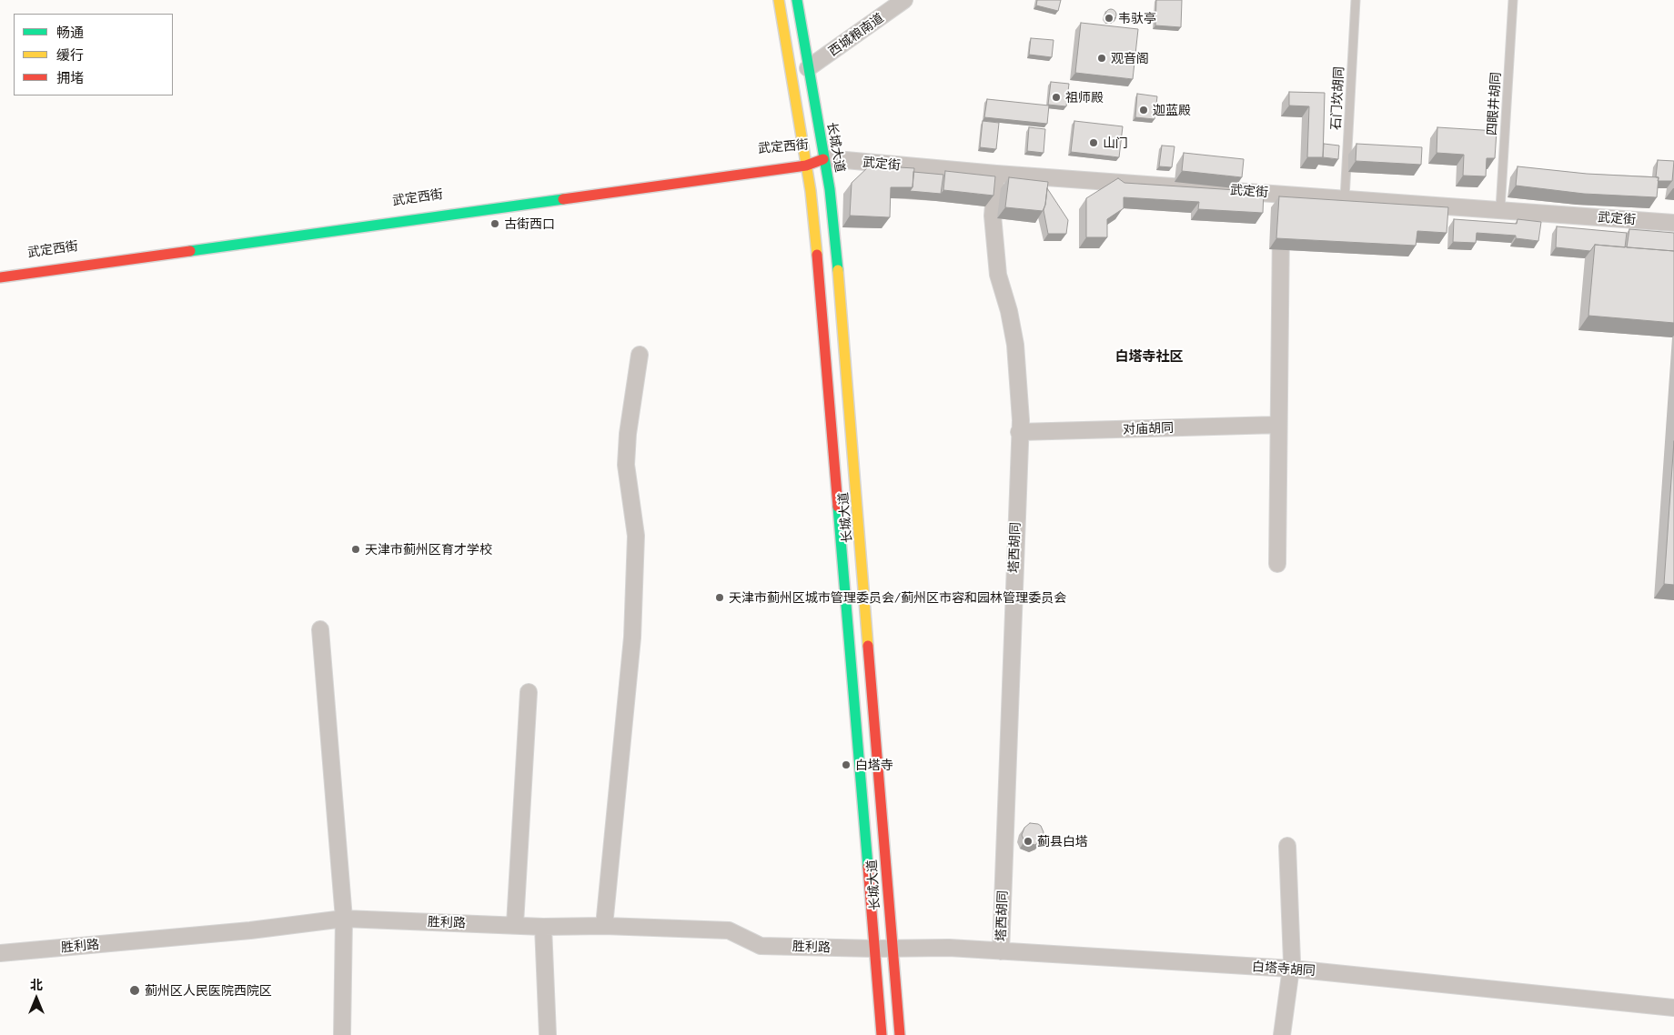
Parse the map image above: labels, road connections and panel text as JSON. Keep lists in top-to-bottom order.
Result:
{
  "streets": {
    "main road": ["武定西街", "长城大道"],
    "street": [
      "西城粮南道",
      "武定街",
      "对庙胡同",
      "塔西胡同",
      "胜利路",
      "白塔寺胡同"
    ],
    "lane": ["石门坎胡同", "四眼井胡同"]
  },
  "crossings": [
    ["西城粮南道", "长城大道"],
    ["石门坎胡同", "武定街"],
    ["四眼井胡同", "武定街"],
    ["武定西街", "长城大道"],
    ["武定西街", "武定街"],
    ["长城大道", "武定街"],
    ["长城大道", "胜利路"],
    ["长城大道", "白塔寺胡同"],
    ["武定街", "塔西胡同"],
    ["对庙胡同", "塔西胡同"],
    ["塔西胡同", "白塔寺胡同"],
    ["胜利路", "白塔寺胡同"]
  ],
  "districts": ["白塔寺社区"],
  "places": [
    "韦驮亭",
    "观音阁",
    "祖师殿",
    "迦蓝殿",
    "山门",
    "古街西口",
    "天津市蓟州区育才学校",
    "天津市蓟州区城市管理委员会/蓟州区市容和园林管理委员会",
    "白塔寺",
    "蓟县白塔",
    "蓟州区人民医院西院区"
  ],
  "legend": ["畅通", "缓行", "拥堵"],
  "north": "top"
}
